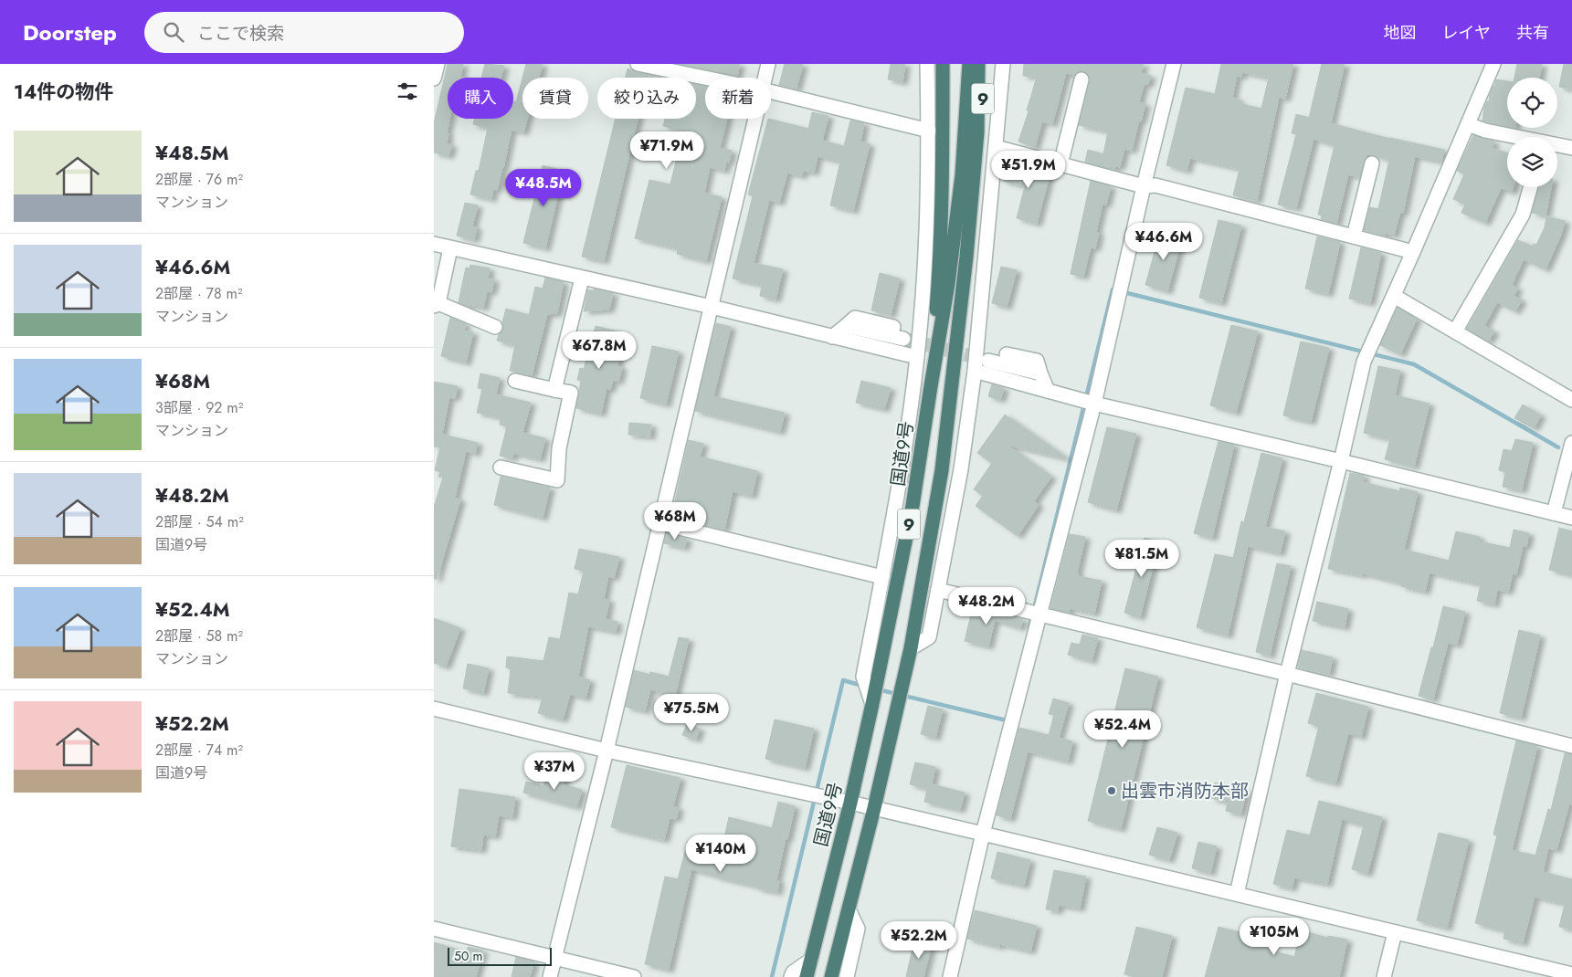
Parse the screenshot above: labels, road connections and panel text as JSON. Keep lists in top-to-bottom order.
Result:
{
  "streets": {
    "highway": ["9", "国道9号"]
  },
  "crossings": [
    ["9", "国道9号"]
  ],
  "places": ["出雲市消防本部"],
  "scale_bar": "50 m",
  "page": {
    "header": "Doorstep",
    "search": "ここで検索",
    "nav": ["地図", "レイヤ", "共有"],
    "heading": "14件の物件",
    "chip": [
      "購入",
      "賃貸",
      "絞り込み",
      "新着"
    ],
    "list": [
      {
        "name": "¥48.5M",
        "note": "2部屋 · 76 m² · マンション"
      },
      {
        "name": "¥46.6M",
        "note": "2部屋 · 78 m² · マンション"
      },
      {
        "name": "¥68M",
        "note": "3部屋 · 92 m² · マンション"
      },
      {
        "name": "¥48.2M",
        "note": "2部屋 · 54 m² · 国道9号"
      },
      {
        "name": "¥52.4M",
        "note": "2部屋 · 58 m² · マンション"
      },
      {
        "name": "¥52.2M",
        "note": "2部屋 · 74 m² · 国道9号"
      }
    ],
    "price": [
      "¥71.9M",
      "¥51.9M",
      "¥48.5M",
      "¥46.6M",
      "¥67.8M",
      "¥68M",
      "¥81.5M",
      "¥48.2M",
      "¥75.5M",
      "¥52.4M",
      "¥37M",
      "¥140M",
      "¥105M",
      "¥52.2M"
    ],
    "scale": "50 m"
  }
}
